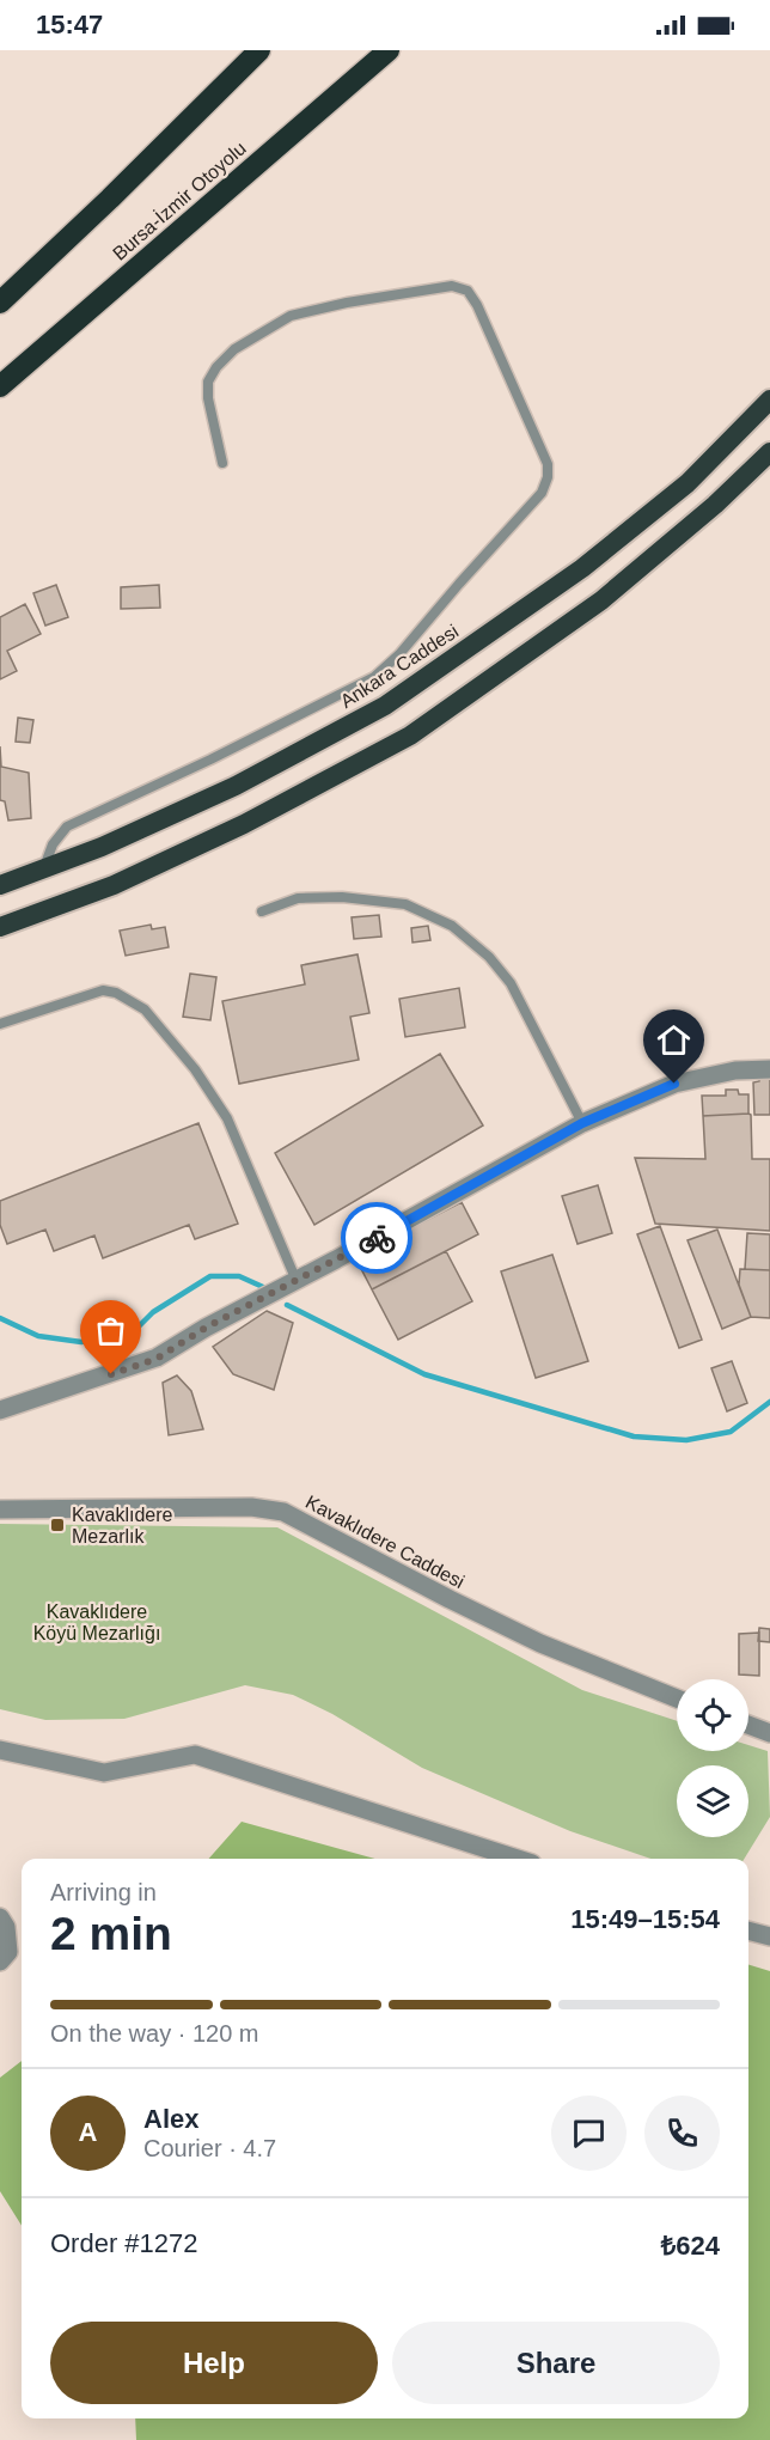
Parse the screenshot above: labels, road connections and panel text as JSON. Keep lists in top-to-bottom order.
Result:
{
  "streets": {
    "highway": ["Bursa-İzmir Otoyolu", "Ankara Caddesi"],
    "street": ["Kavaklıdere Caddesi"]
  },
  "parks": ["Kavaklıdere Köyü Mezarlığı"],
  "places": {
    "transit": ["Kavaklıdere Mezarlık"]
  },
  "page": {
    "status": "15:47",
    "heading": ["2 min", "Arriving in", "15:49–15:54"],
    "panel": [
      "Alex",
      "Courier · 4.7",
      "Order #1272",
      "₺624"
    ],
    "bar": "On the way · 120 m",
    "round": "A",
    "buttons": ["Help", "Share"]
  }
}
